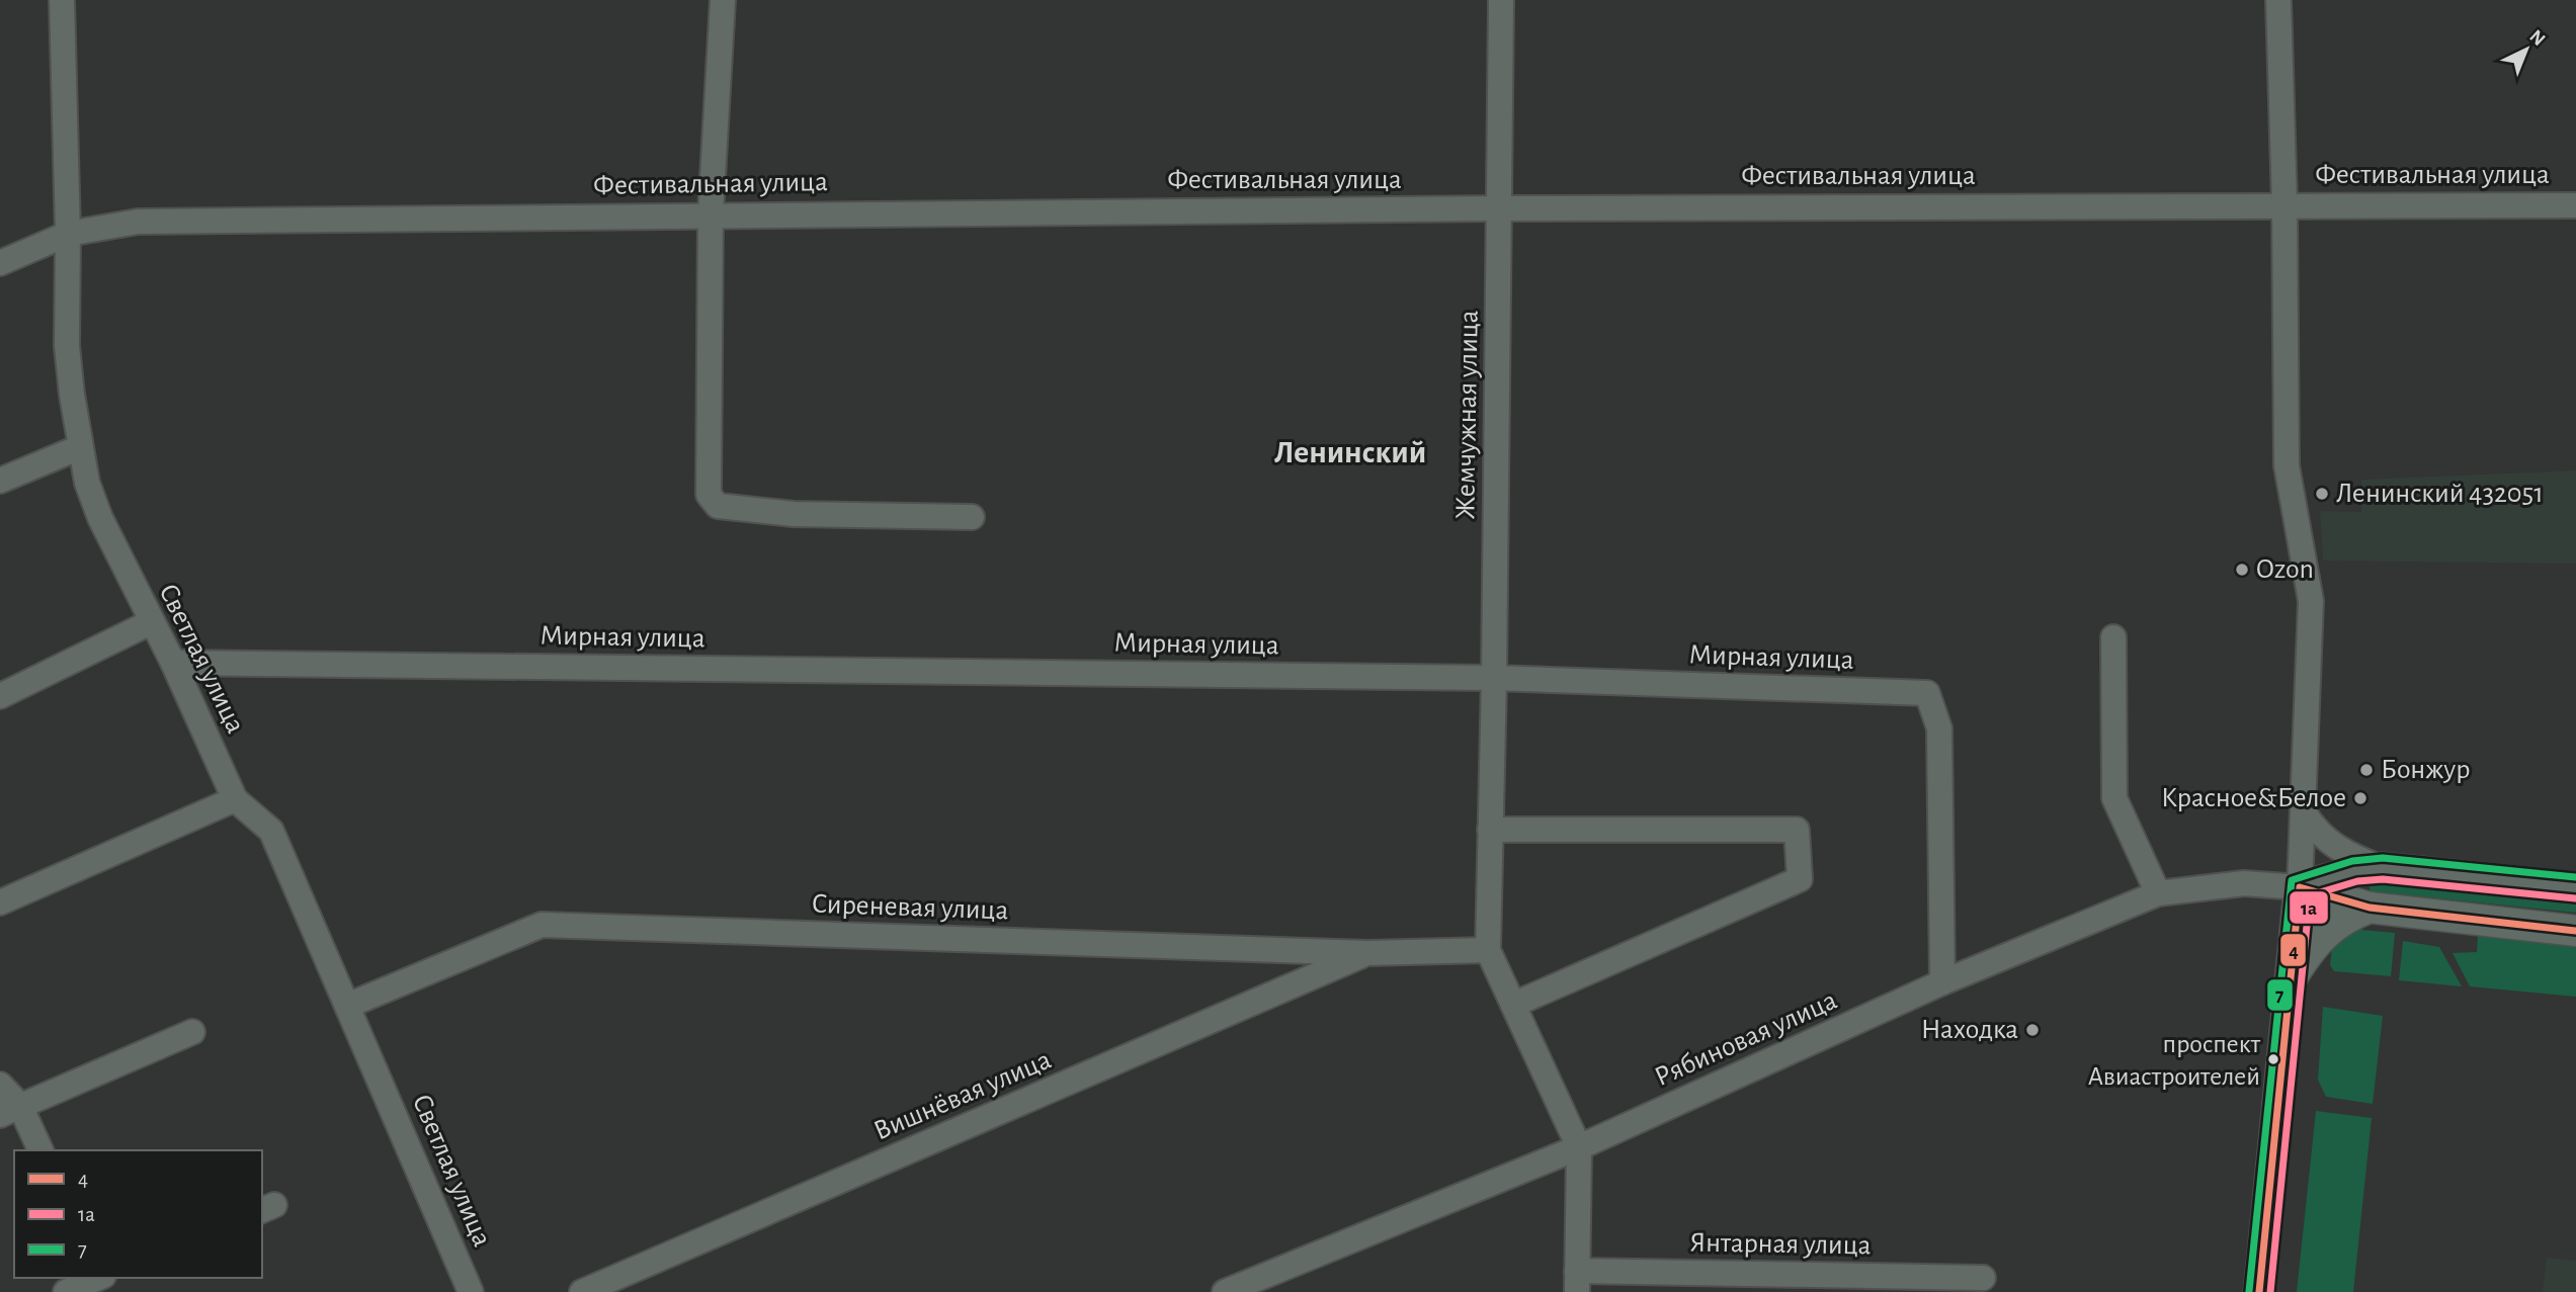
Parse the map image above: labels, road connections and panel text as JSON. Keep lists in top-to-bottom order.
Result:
{
  "streets": {
    "street": [
      "Фестивальная улица",
      "Жемчужная улица",
      "Мирная улица",
      "Светлая улица",
      "Сиреневая улица",
      "Рябиновая улица",
      "Вишнёвая улица",
      "Янтарная улица"
    ]
  },
  "crossings": [
    ["Фестивальная улица", "Жемчужная улица"],
    ["Фестивальная улица", "Светлая улица"],
    ["Жемчужная улица", "Мирная улица"],
    ["Жемчужная улица", "Сиреневая улица"],
    ["Мирная улица", "Светлая улица"],
    ["Мирная улица", "Рябиновая улица"],
    ["Светлая улица", "Сиреневая улица"],
    ["Сиреневая улица", "Вишнёвая улица"],
    ["Рябиновая улица", "Янтарная улица"]
  ],
  "districts": ["Ленинский"],
  "places": [
    "Ленинский 432051",
    "Ozon",
    "Бонжур",
    "Красное&Белое",
    "Находка",
    "проспект Авиастроителей"
  ],
  "lines": ["transit line 7", "transit line 1а", "transit line 4"],
  "legend": ["4", "1а", "7"],
  "north": "top right"
}
